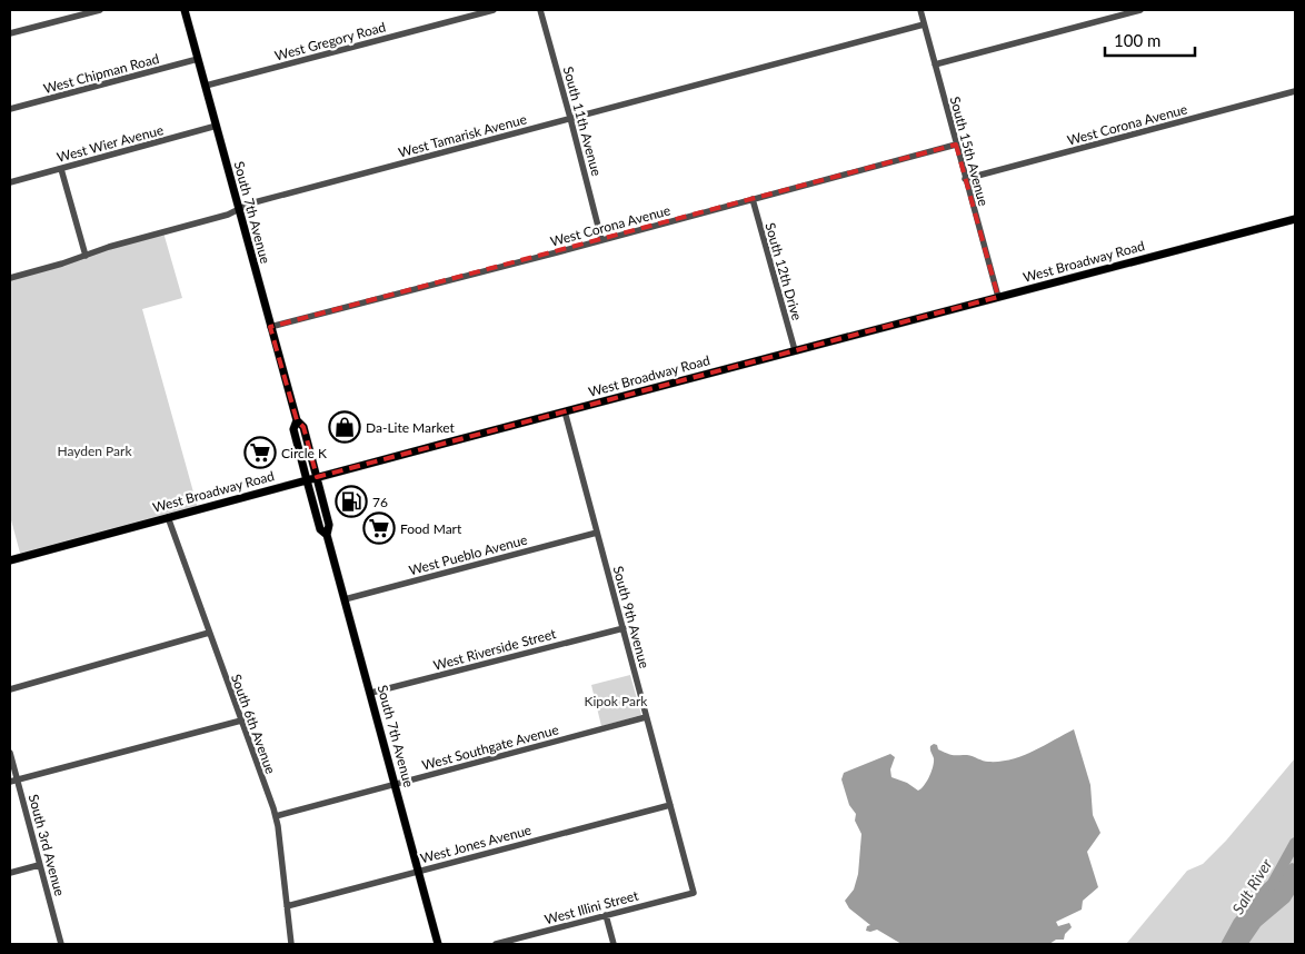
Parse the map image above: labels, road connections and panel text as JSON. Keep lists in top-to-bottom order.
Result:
{
  "streets": {
    "main road": ["South 7th Avenue", "West Broadway Road"],
    "street": [
      "West Gregory Road",
      "West Chipman Road",
      "South 11th Avenue",
      "West Corona Avenue",
      "West Tamarisk Avenue",
      "West Wier Avenue",
      "South 15th Avenue",
      "South 12th Drive",
      "West Pueblo Avenue",
      "South 9th Avenue",
      "West Riverside Street",
      "South 6th Avenue",
      "West Southgate Avenue",
      "West Jones Avenue",
      "South 3rd Avenue",
      "West Illini Street"
    ]
  },
  "crossings": [
    ["West Gregory Road", "South 7th Avenue"],
    ["West Chipman Road", "South 7th Avenue"],
    ["South 11th Avenue", "West Corona Avenue"],
    ["South 11th Avenue", "West Tamarisk Avenue"],
    ["West Corona Avenue", "South 15th Avenue"],
    ["West Corona Avenue", "South 7th Avenue"],
    ["West Corona Avenue", "South 12th Drive"],
    ["West Tamarisk Avenue", "South 15th Avenue"],
    ["West Tamarisk Avenue", "South 7th Avenue"],
    ["West Wier Avenue", "South 7th Avenue"],
    ["South 15th Avenue", "West Broadway Road"],
    ["South 7th Avenue", "West Broadway Road"],
    ["South 7th Avenue", "West Pueblo Avenue"],
    ["South 7th Avenue", "West Riverside Street"],
    ["South 7th Avenue", "West Southgate Avenue"],
    ["South 7th Avenue", "West Jones Avenue"],
    ["West Broadway Road", "South 12th Drive"],
    ["West Broadway Road", "South 9th Avenue"],
    ["West Broadway Road", "South 6th Avenue"],
    ["West Pueblo Avenue", "South 9th Avenue"],
    ["South 9th Avenue", "West Riverside Street"],
    ["South 9th Avenue", "West Southgate Avenue"],
    ["South 9th Avenue", "West Jones Avenue"],
    ["South 9th Avenue", "West Illini Street"],
    ["South 6th Avenue", "West Southgate Avenue"],
    ["South 6th Avenue", "West Jones Avenue"]
  ],
  "water": ["Salt River"],
  "parks": ["Hayden Park", "Kipok Park"],
  "places": {
    "shop": ["Da-Lite Market"],
    "supermarket": ["Circle K", "Food Mart"],
    "fuel station": ["76"]
  },
  "scale_bar": "100 m"
}
